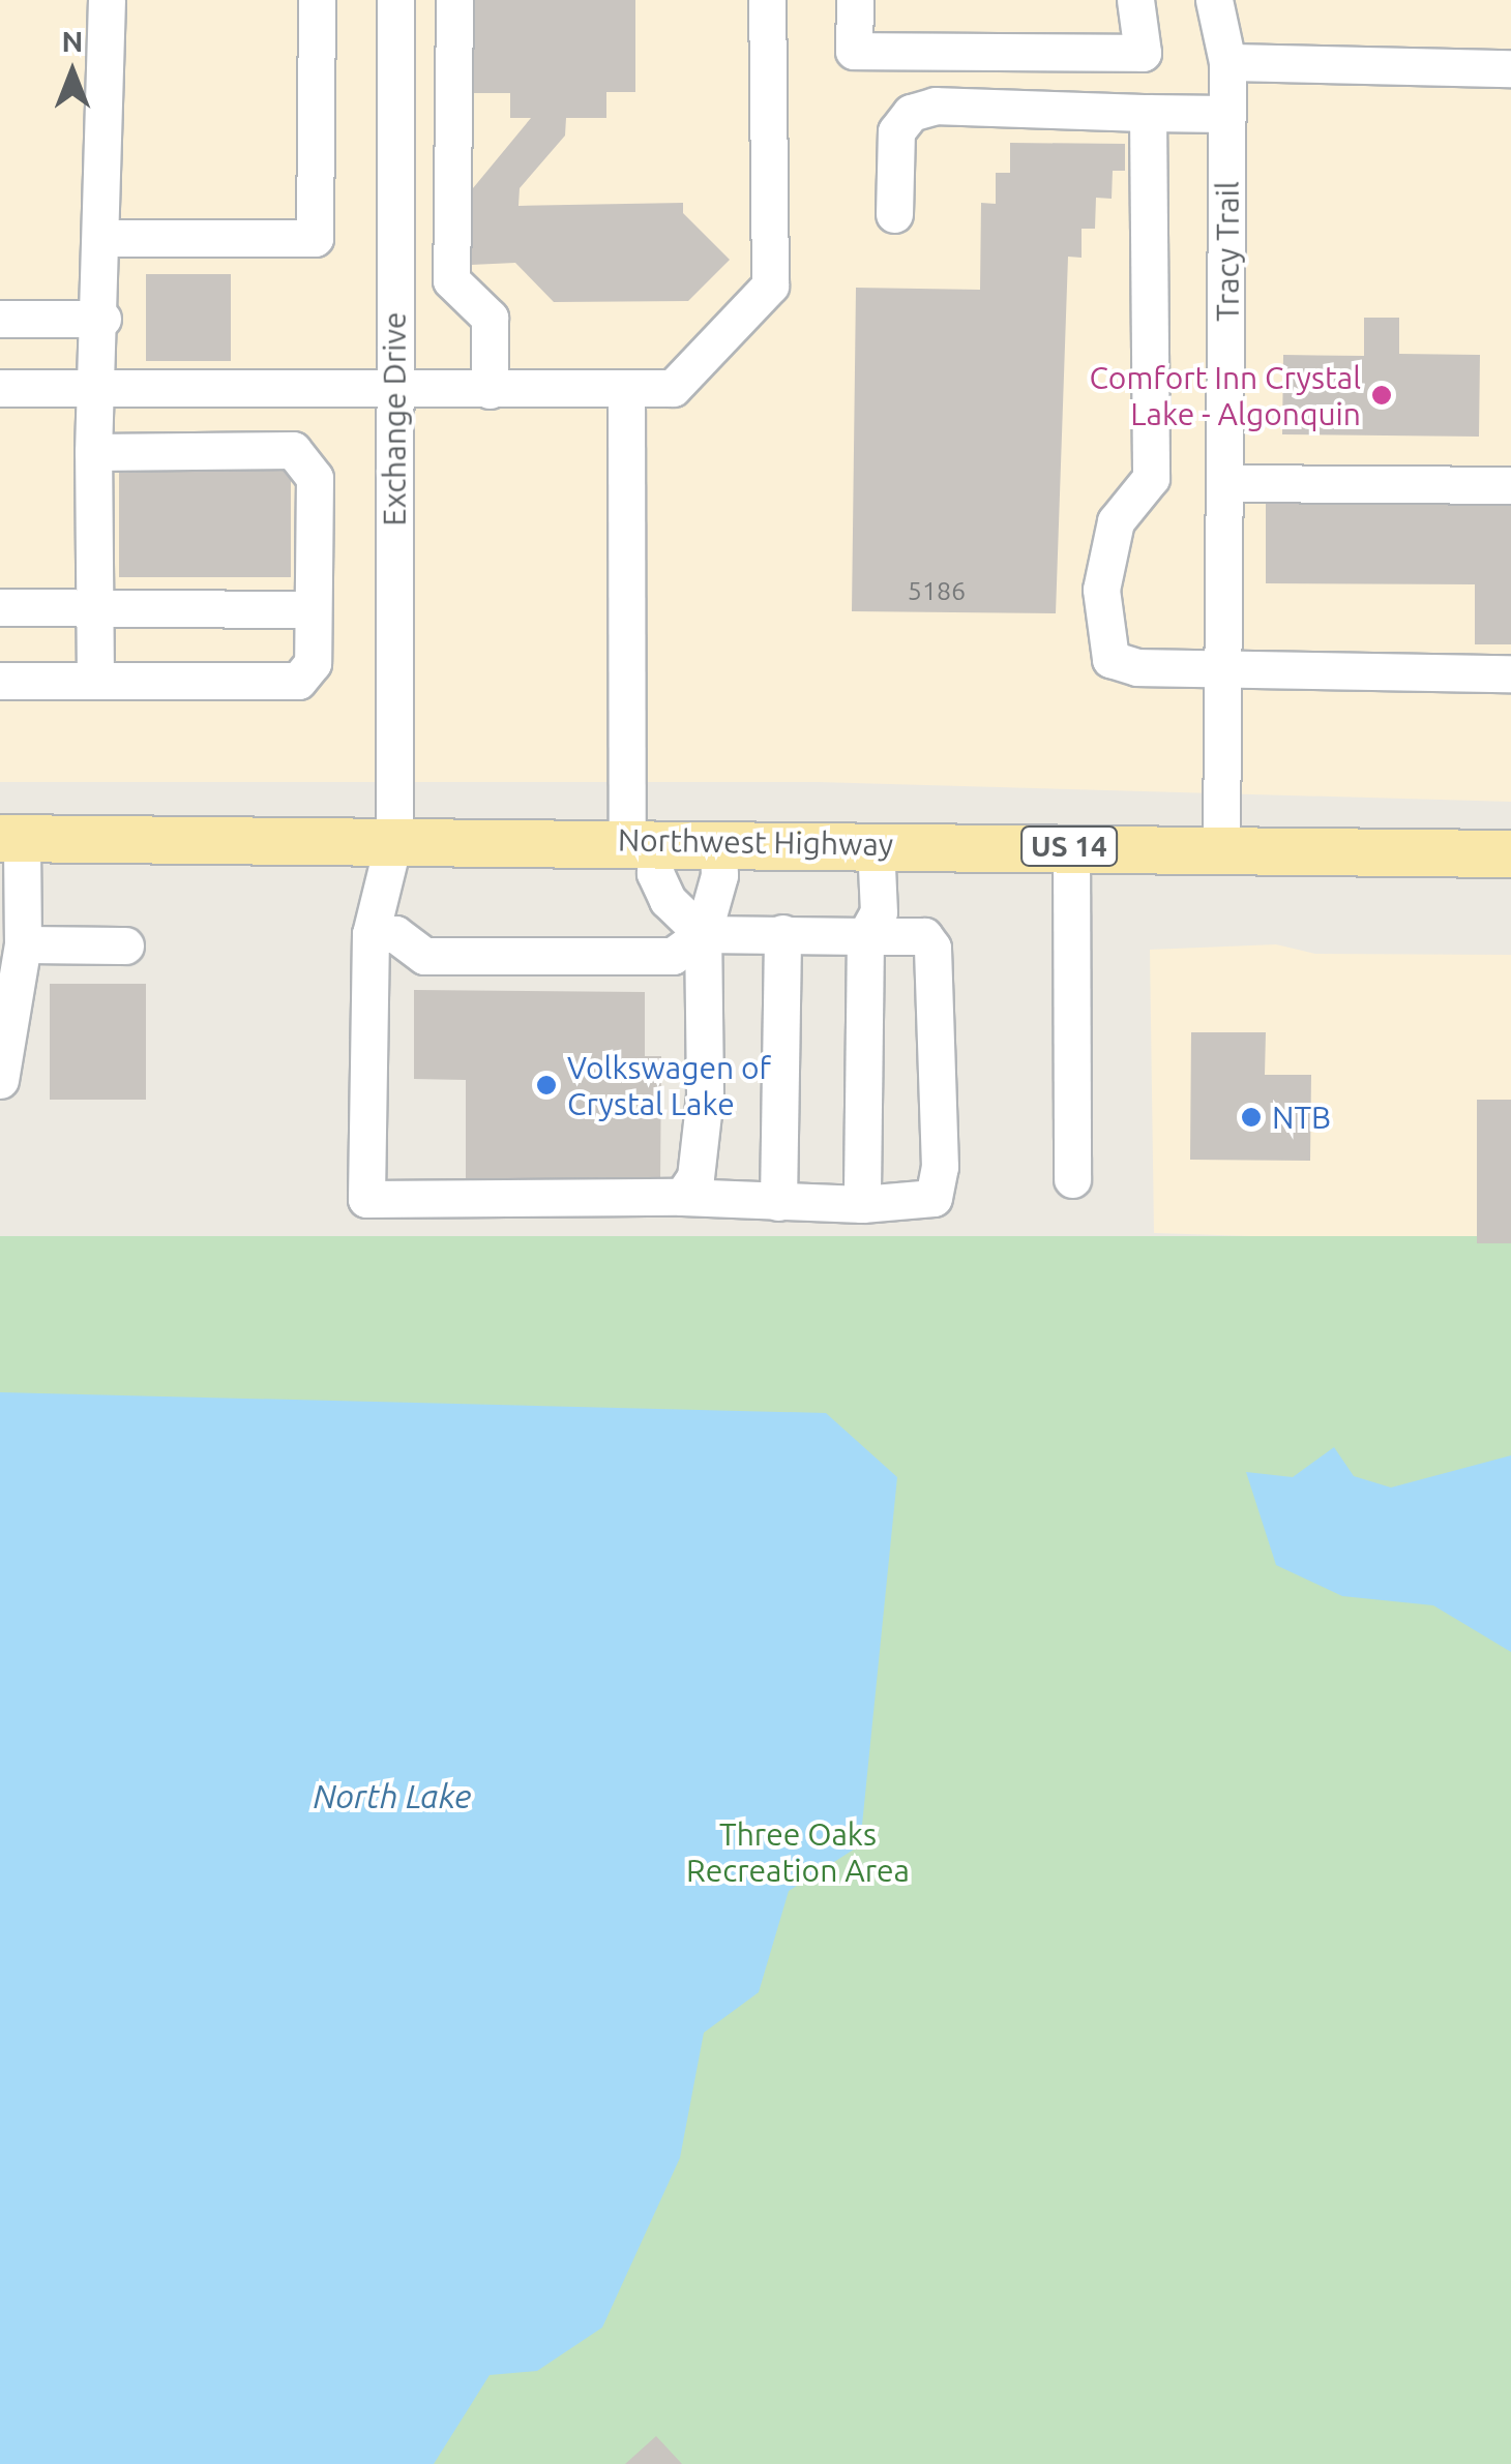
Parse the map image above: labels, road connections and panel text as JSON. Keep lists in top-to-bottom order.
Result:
{
  "streets": {
    "main road": ["Northwest Highway", "US 14"],
    "lane": ["Tracy Trail", "Exchange Drive"]
  },
  "crossings": [
    ["Tracy Trail", "Northwest Highway"],
    ["Exchange Drive", "Northwest Highway"]
  ],
  "water": ["North Lake"],
  "parks": ["Three Oaks Recreation Area"],
  "places": ["Comfort Inn Crystal Lake - Algonquin", "Volkswagen of Crystal Lake", "NTB"],
  "house_numbers": ["5186"],
  "north": "top"
}
